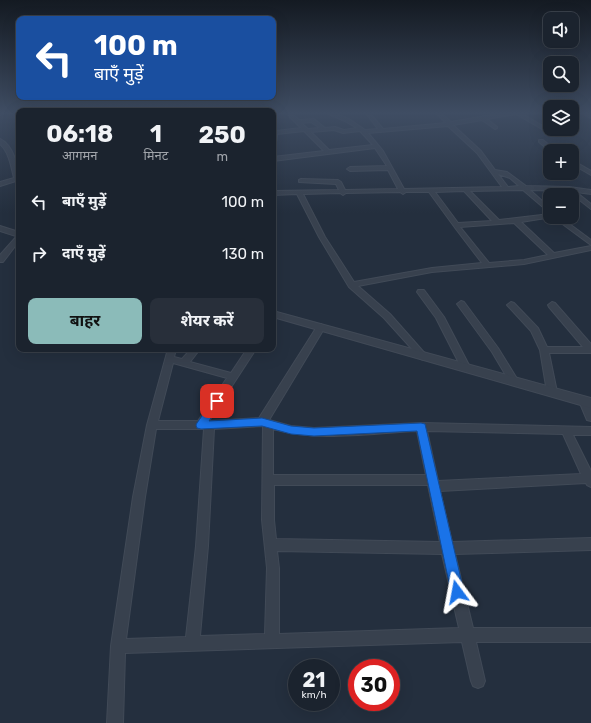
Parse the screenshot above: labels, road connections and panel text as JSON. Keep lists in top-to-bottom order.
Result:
{
  "page": {
    "map_buttons": ["+", "−"],
    "turn": ["100 m", "बाएँ मुड़ें"],
    "eta": [
      "06:18",
      "आगमन",
      "1",
      "मिनट",
      "250",
      "m"
    ],
    "list": [
      {
        "name": "बाएँ मुड़ें",
        "value": "100 m"
      },
      {
        "name": "दाएँ मुड़ें",
        "value": "130 m"
      }
    ],
    "buttons": ["बाहर", "शेयर करें"],
    "speed": "21 km/h",
    "limit": "30"
  }
}
